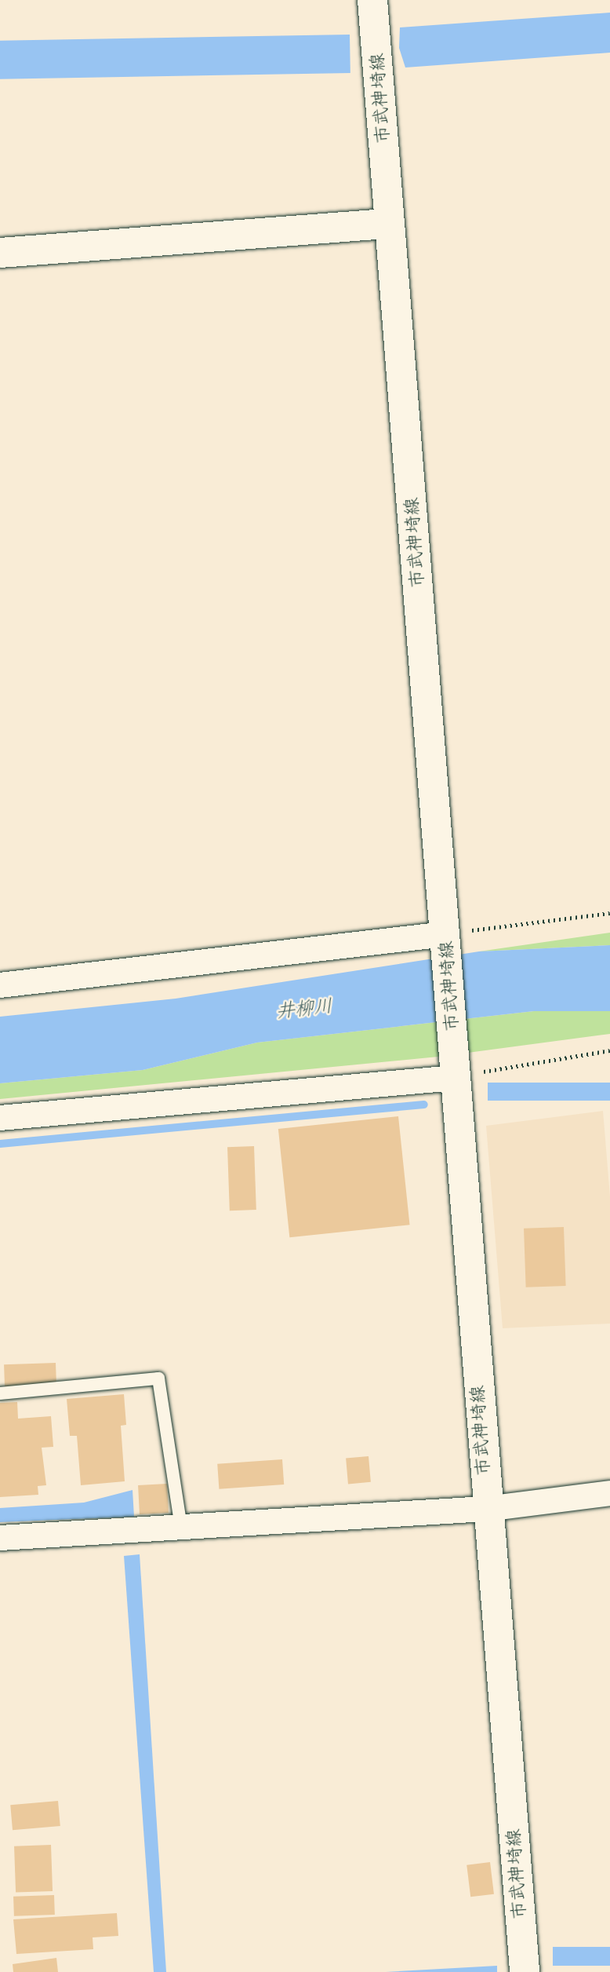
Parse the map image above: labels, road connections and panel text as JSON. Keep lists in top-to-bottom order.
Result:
{
  "streets": {
    "main road": ["市武神埼線"]
  },
  "water": ["井柳川"]
}
